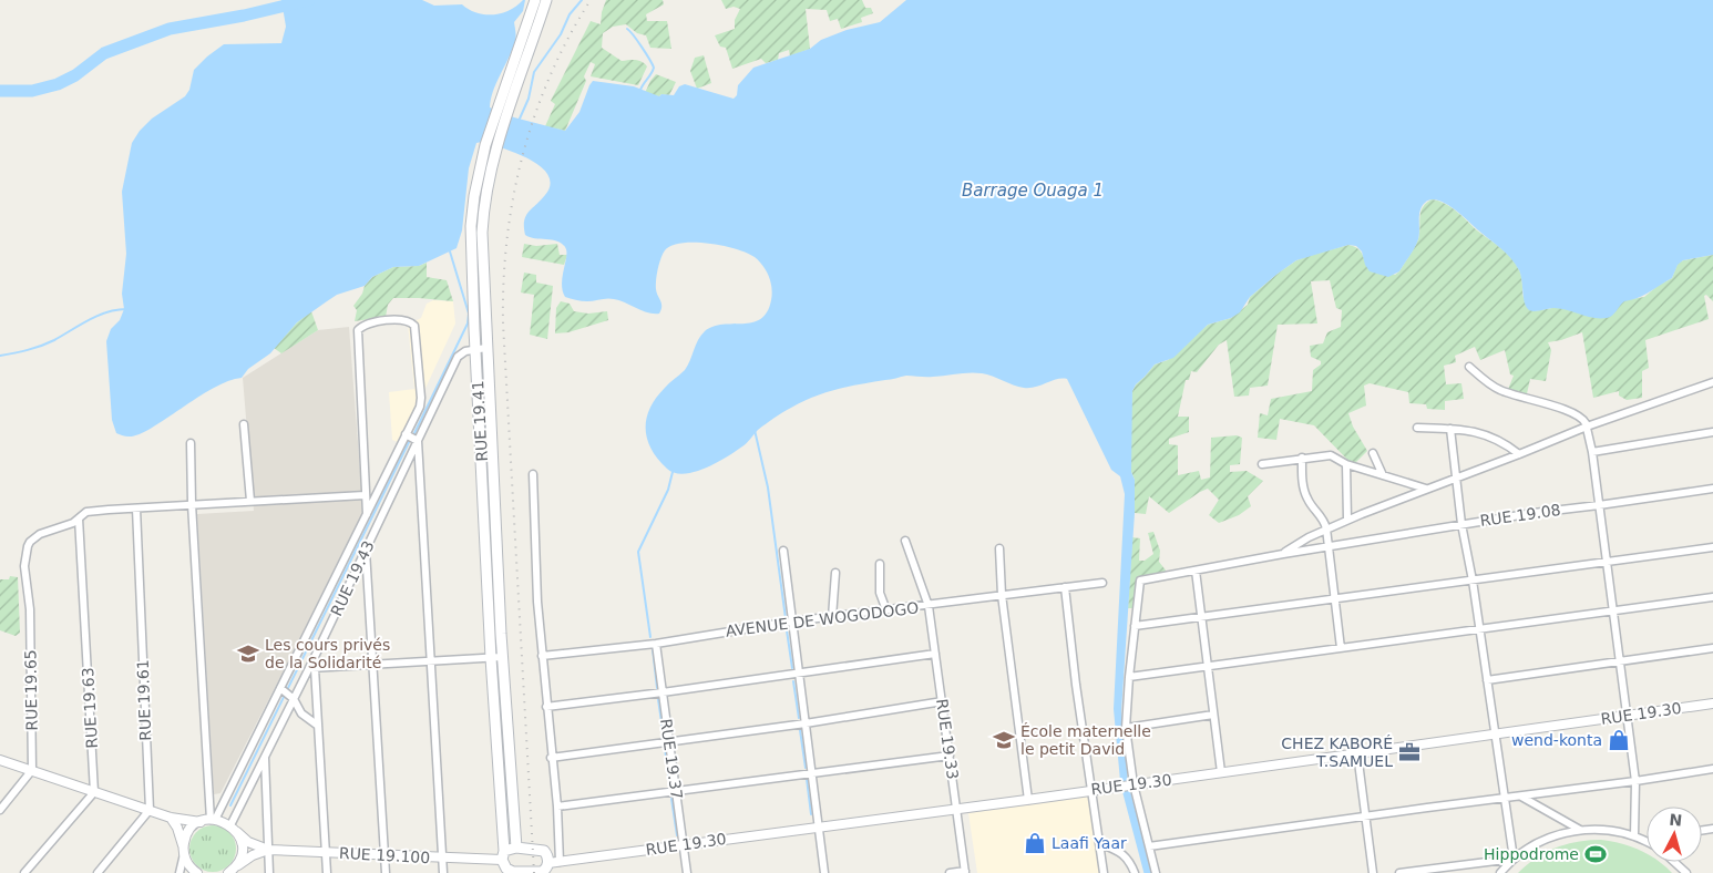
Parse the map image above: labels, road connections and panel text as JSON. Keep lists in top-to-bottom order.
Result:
{
  "streets": {
    "main road": ["RUE 19.41"],
    "street": [
      "RUE 19.08",
      "RUE 19.43",
      "AVENUE DE WOGODOGO",
      "RUE 19.65",
      "RUE 19.61",
      "RUE 19.63",
      "RUE 19.30",
      "RUE 19.33",
      "RUE 19.37",
      "RUE 19.100"
    ]
  },
  "crossings": [
    ["RUE 19.41", "RUE 19.43"],
    ["RUE 19.41", "RUE 19.100"],
    ["RUE 19.43", "RUE 19.100"],
    ["AVENUE DE WOGODOGO", "RUE 19.33"],
    ["AVENUE DE WOGODOGO", "RUE 19.37"],
    ["RUE 19.65", "RUE 19.63"],
    ["RUE 19.30", "RUE 19.33"],
    ["RUE 19.30", "RUE 19.37"]
  ],
  "water": ["Barrage Ouaga 1"],
  "places": {
    "school or university": ["Les cours privés de la Solidarité", "École maternelle le petit David"],
    "shop": ["wend-konta", "Laafi Yaar"],
    "office": ["CHEZ KABORÉ T.SAMUEL"],
    "sports": ["Hippodrome"]
  },
  "north": "top"
}
